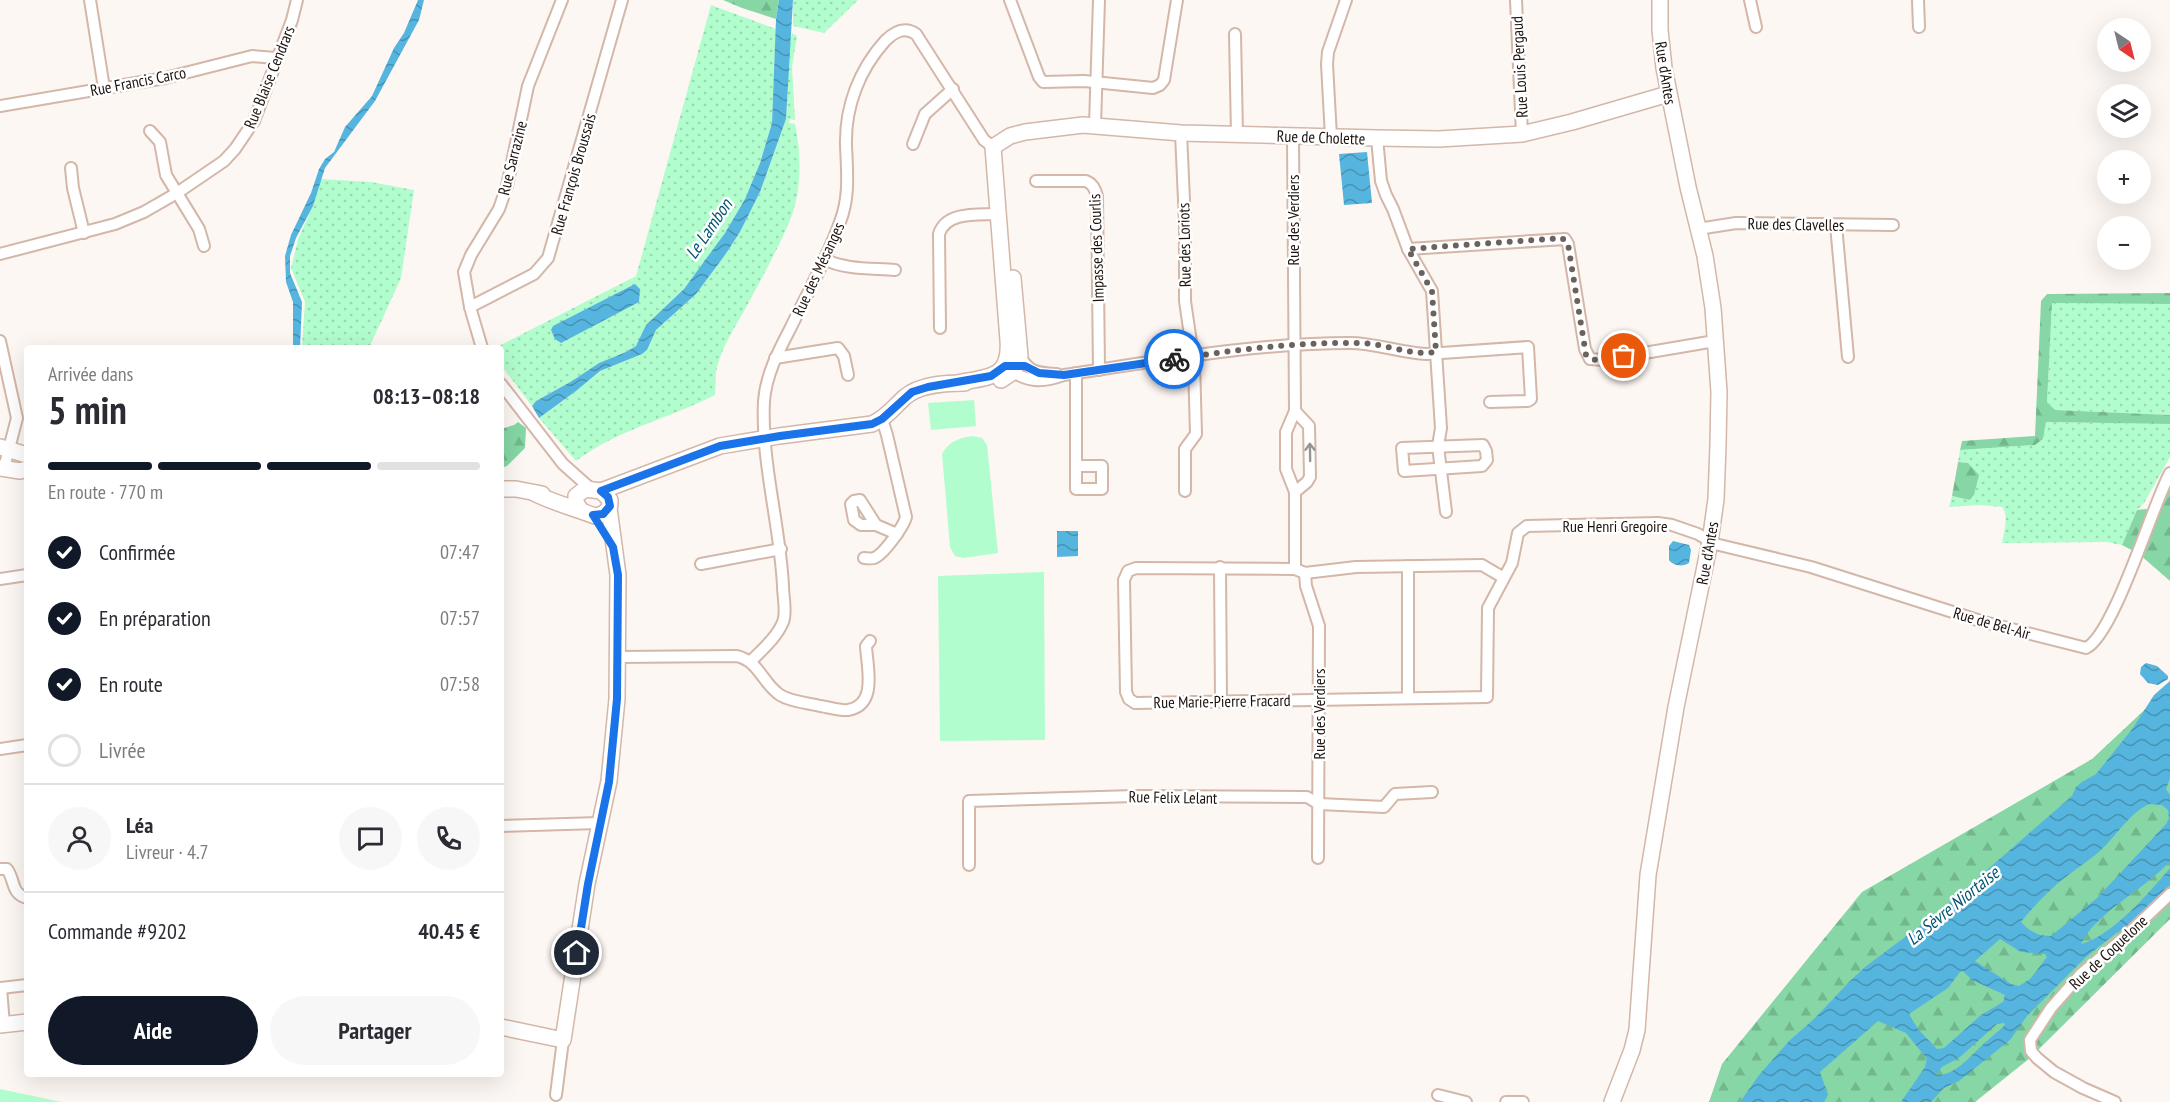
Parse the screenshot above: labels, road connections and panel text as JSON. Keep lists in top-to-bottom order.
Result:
{
  "streets": {
    "street": [
      "Rue Louis Pergaud",
      "Rue d'Antes",
      "Rue Blaise Cendrars",
      "Rue Francis Carco",
      "Rue de Cholette",
      "Rue Sarrazine",
      "Rue François Broussais",
      "Rue des Verdiers",
      "Rue des Clavelles",
      "Rue des Loriots",
      "Impasse des Courlis",
      "Rue des Mésanges",
      "Rue Henri Gregoire",
      "Rue de Bel-Air",
      "Rue Marie-Pierre Fracard",
      "Rue Felix Lelant",
      "Rue de Coquelone"
    ]
  },
  "crossings": [
    ["Rue Louis Pergaud", "Rue de Cholette"],
    ["Rue d'Antes", "Rue de Cholette"],
    ["Rue d'Antes", "Rue des Clavelles"],
    ["Rue d'Antes", "Rue Henri Gregoire"],
    ["Rue d'Antes", "Rue de Bel-Air"],
    ["Rue Blaise Cendrars", "Rue Francis Carco"],
    ["Rue de Cholette", "Rue des Verdiers"],
    ["Rue de Cholette", "Rue des Loriots"],
    ["Rue de Cholette", "Rue des Mésanges"],
    ["Rue Sarrazine", "Rue François Broussais"],
    ["Rue des Verdiers", "Rue Marie-Pierre Fracard"],
    ["Rue des Verdiers", "Rue Felix Lelant"],
    ["Rue Henri Gregoire", "Rue de Bel-Air"],
    ["Rue Henri Gregoire", "Rue Marie-Pierre Fracard"]
  ],
  "water": ["Le Lambon", "La Sèvre Niortaise"],
  "north": "bottom right",
  "page": {
    "map_buttons": ["+", "−"],
    "heading": ["5 min", "Arrivée dans", "08:13–08:18"],
    "panel": [
      "Léa",
      "Livreur · 4.7",
      "Commande #9202",
      "40.45 €"
    ],
    "bar": "En route · 770 m",
    "list": [
      ["Confirmée", "07:47"],
      ["En préparation", "07:57"],
      ["En route", "07:58"],
      "Livrée"
    ],
    "buttons": ["Aide", "Partager"]
  }
}
